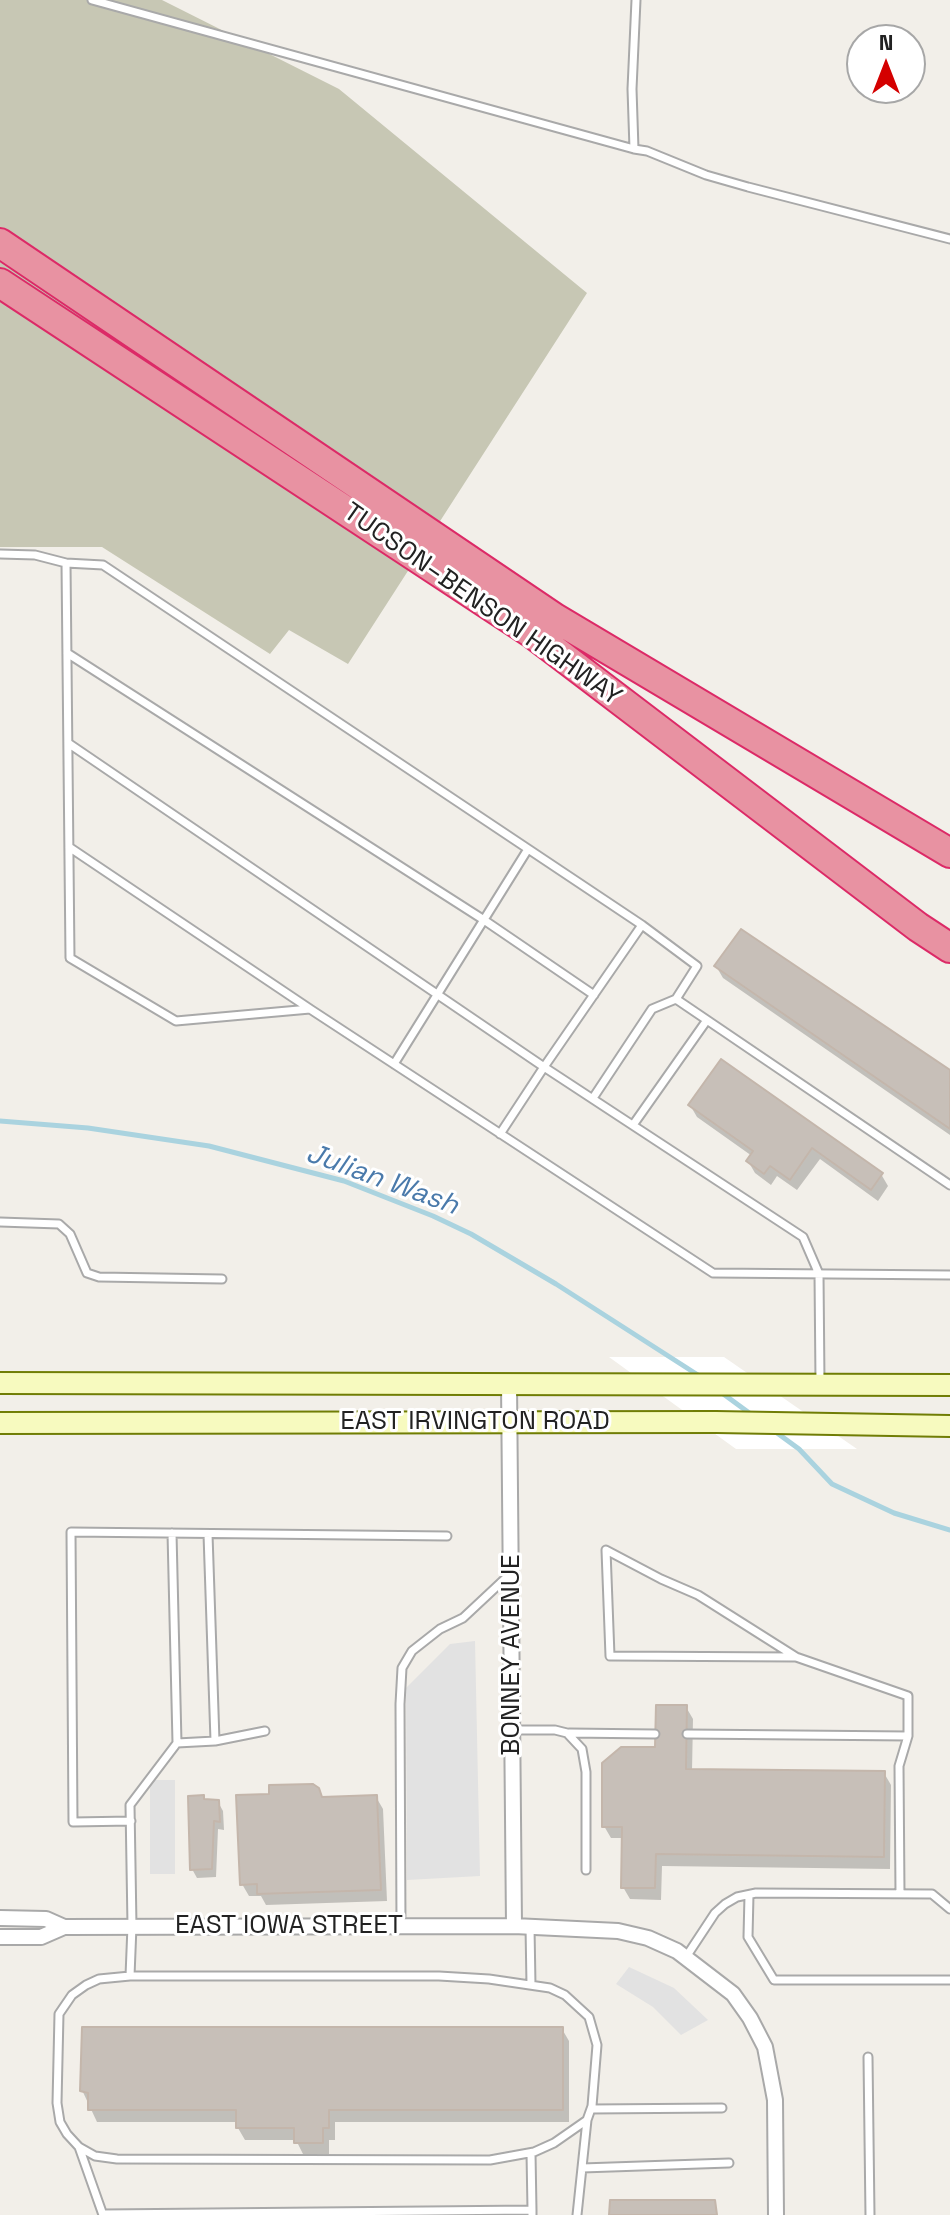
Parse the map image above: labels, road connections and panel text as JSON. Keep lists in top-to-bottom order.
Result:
{
  "streets": {
    "highway": ["TUCSON–BENSON HIGHWAY"],
    "main road": ["EAST IRVINGTON ROAD"],
    "street": ["BONNEY AVENUE", "EAST IOWA STREET"]
  },
  "crossings": [
    ["EAST IRVINGTON ROAD", "BONNEY AVENUE"],
    ["BONNEY AVENUE", "EAST IOWA STREET"]
  ],
  "water": ["Julian Wash"],
  "north": "top"
}
